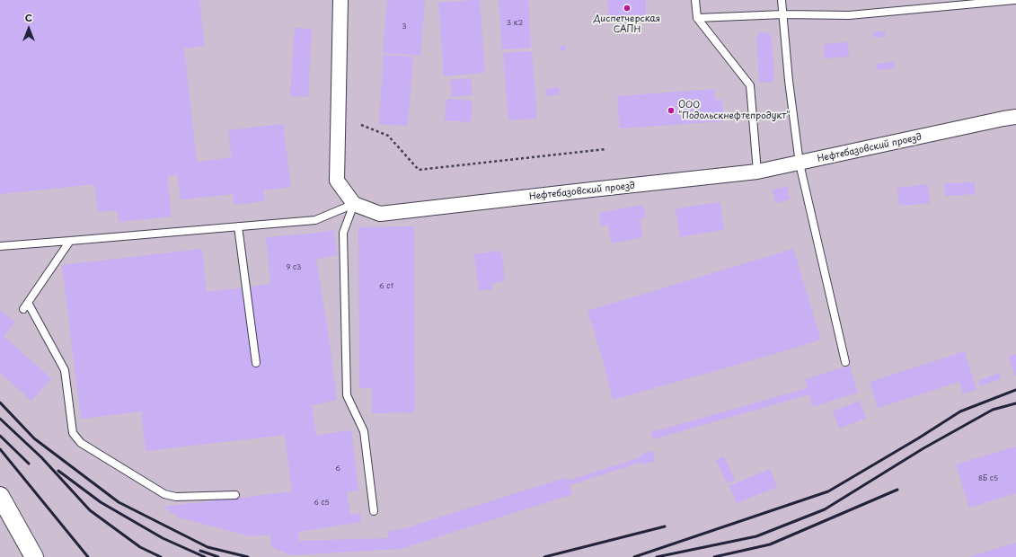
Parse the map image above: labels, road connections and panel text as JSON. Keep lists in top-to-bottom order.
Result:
{
  "streets": {
    "street": ["Нефтебазовский проезд"]
  },
  "places": ["Диспетчерская САПН", "ООО \"Подольскнефтепродукт\""],
  "house_numbers": [
    "3 к2",
    "3",
    "9 с3",
    "6 с1",
    "6",
    "8Б с5",
    "6 с5"
  ],
  "north": "top"
}
